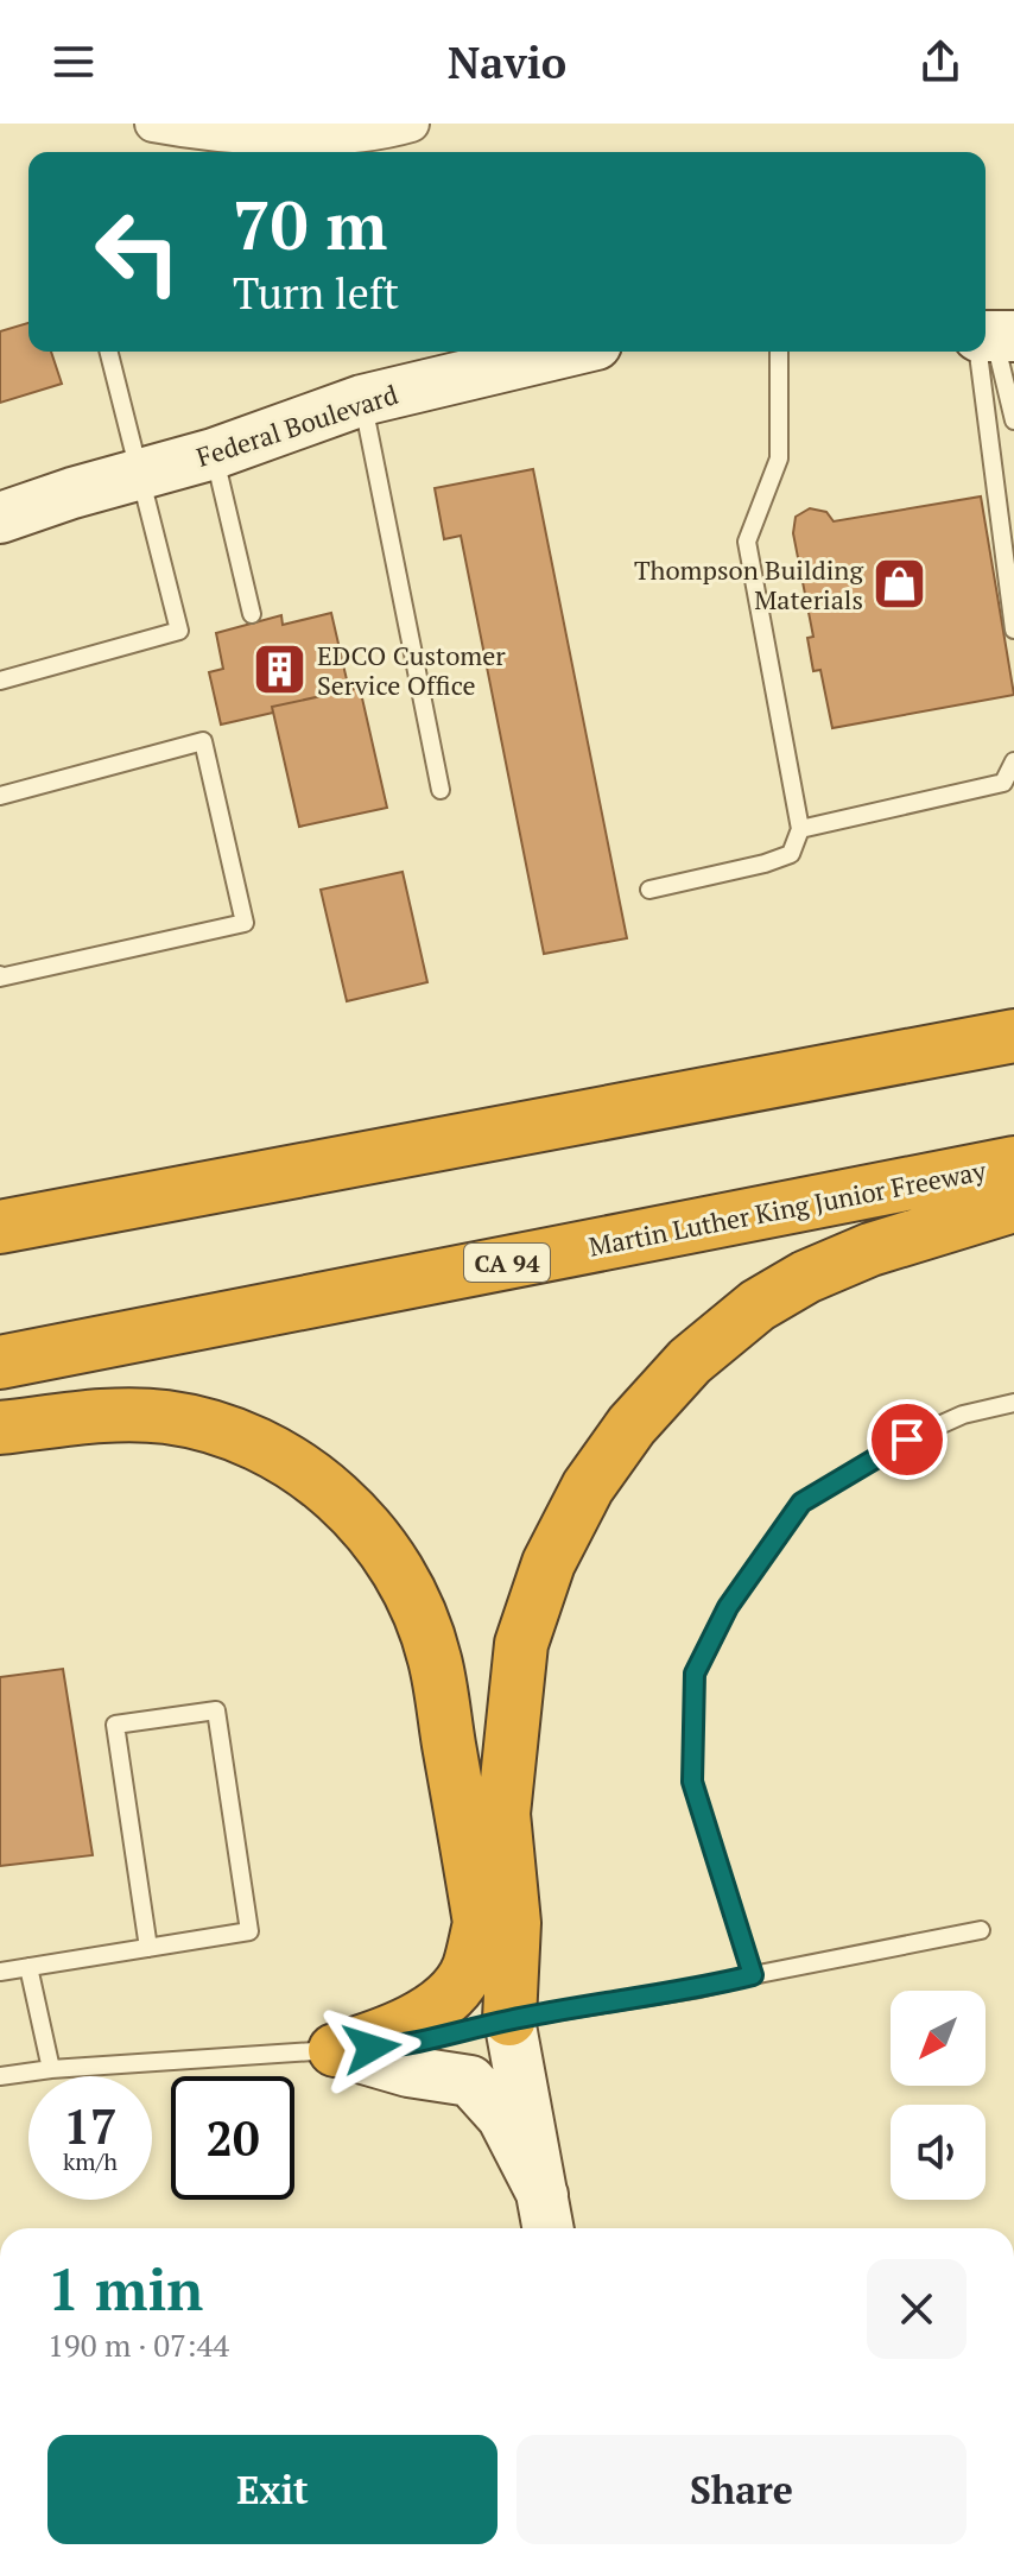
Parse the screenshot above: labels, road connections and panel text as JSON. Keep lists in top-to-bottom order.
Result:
{
  "streets": {
    "highway": ["Martin Luther King Junior Freeway", "CA 94"],
    "main road": ["Federal Boulevard"]
  },
  "places": {
    "shop": ["Thompson Building Materials"],
    "building": ["EDCO Customer Service Office"]
  },
  "north": "bottom left",
  "page": {
    "header": "Navio",
    "turn": ["70 m", "Turn left"],
    "speed": "17 km/h",
    "limit": "20",
    "heading": ["1 min", "190 m · 07:44"],
    "buttons": ["Exit", "Share"]
  }
}
